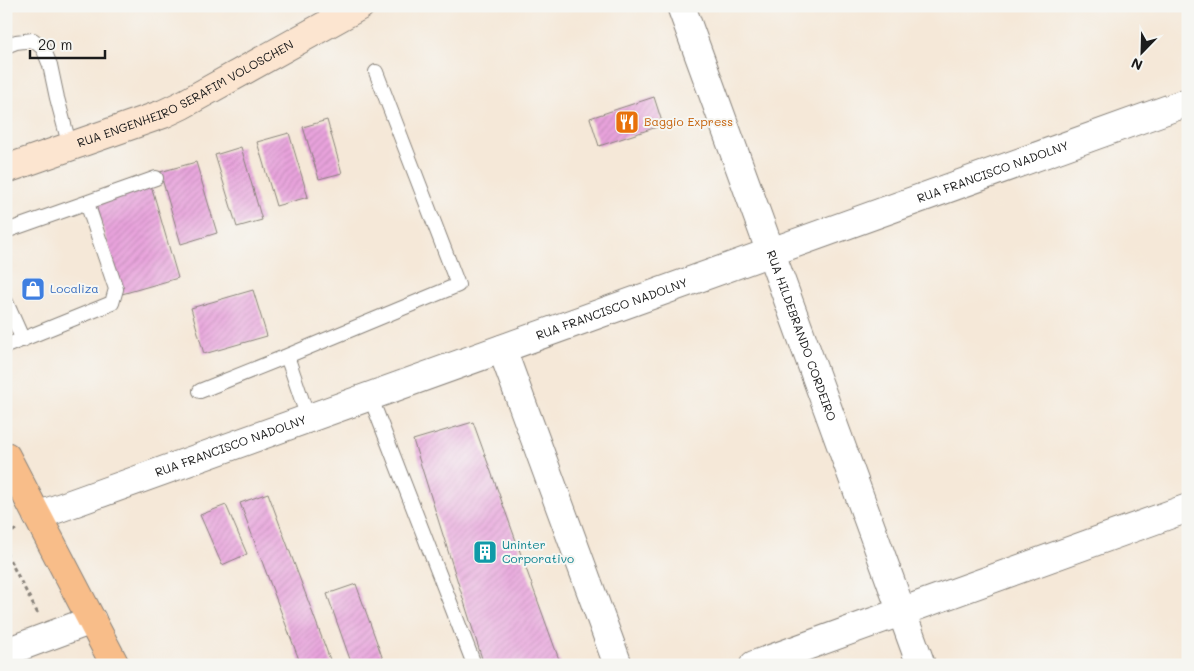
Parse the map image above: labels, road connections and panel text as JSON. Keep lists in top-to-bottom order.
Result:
{
  "streets": {
    "street": ["RUA ENGENHEIRO SERAFIM VOLOSCHEN", "RUA FRANCISCO NADOLNY", "RUA HILDEBRANDO CORDEIRO"]
  },
  "crossings": [
    ["RUA FRANCISCO NADOLNY", "RUA HILDEBRANDO CORDEIRO"]
  ],
  "places": {
    "restaurant": ["Baggio Express"],
    "shop": ["Localiza"],
    "building": ["Uninter Corporativo"]
  },
  "scale_bar": "20 m",
  "north": "bottom left"
}
